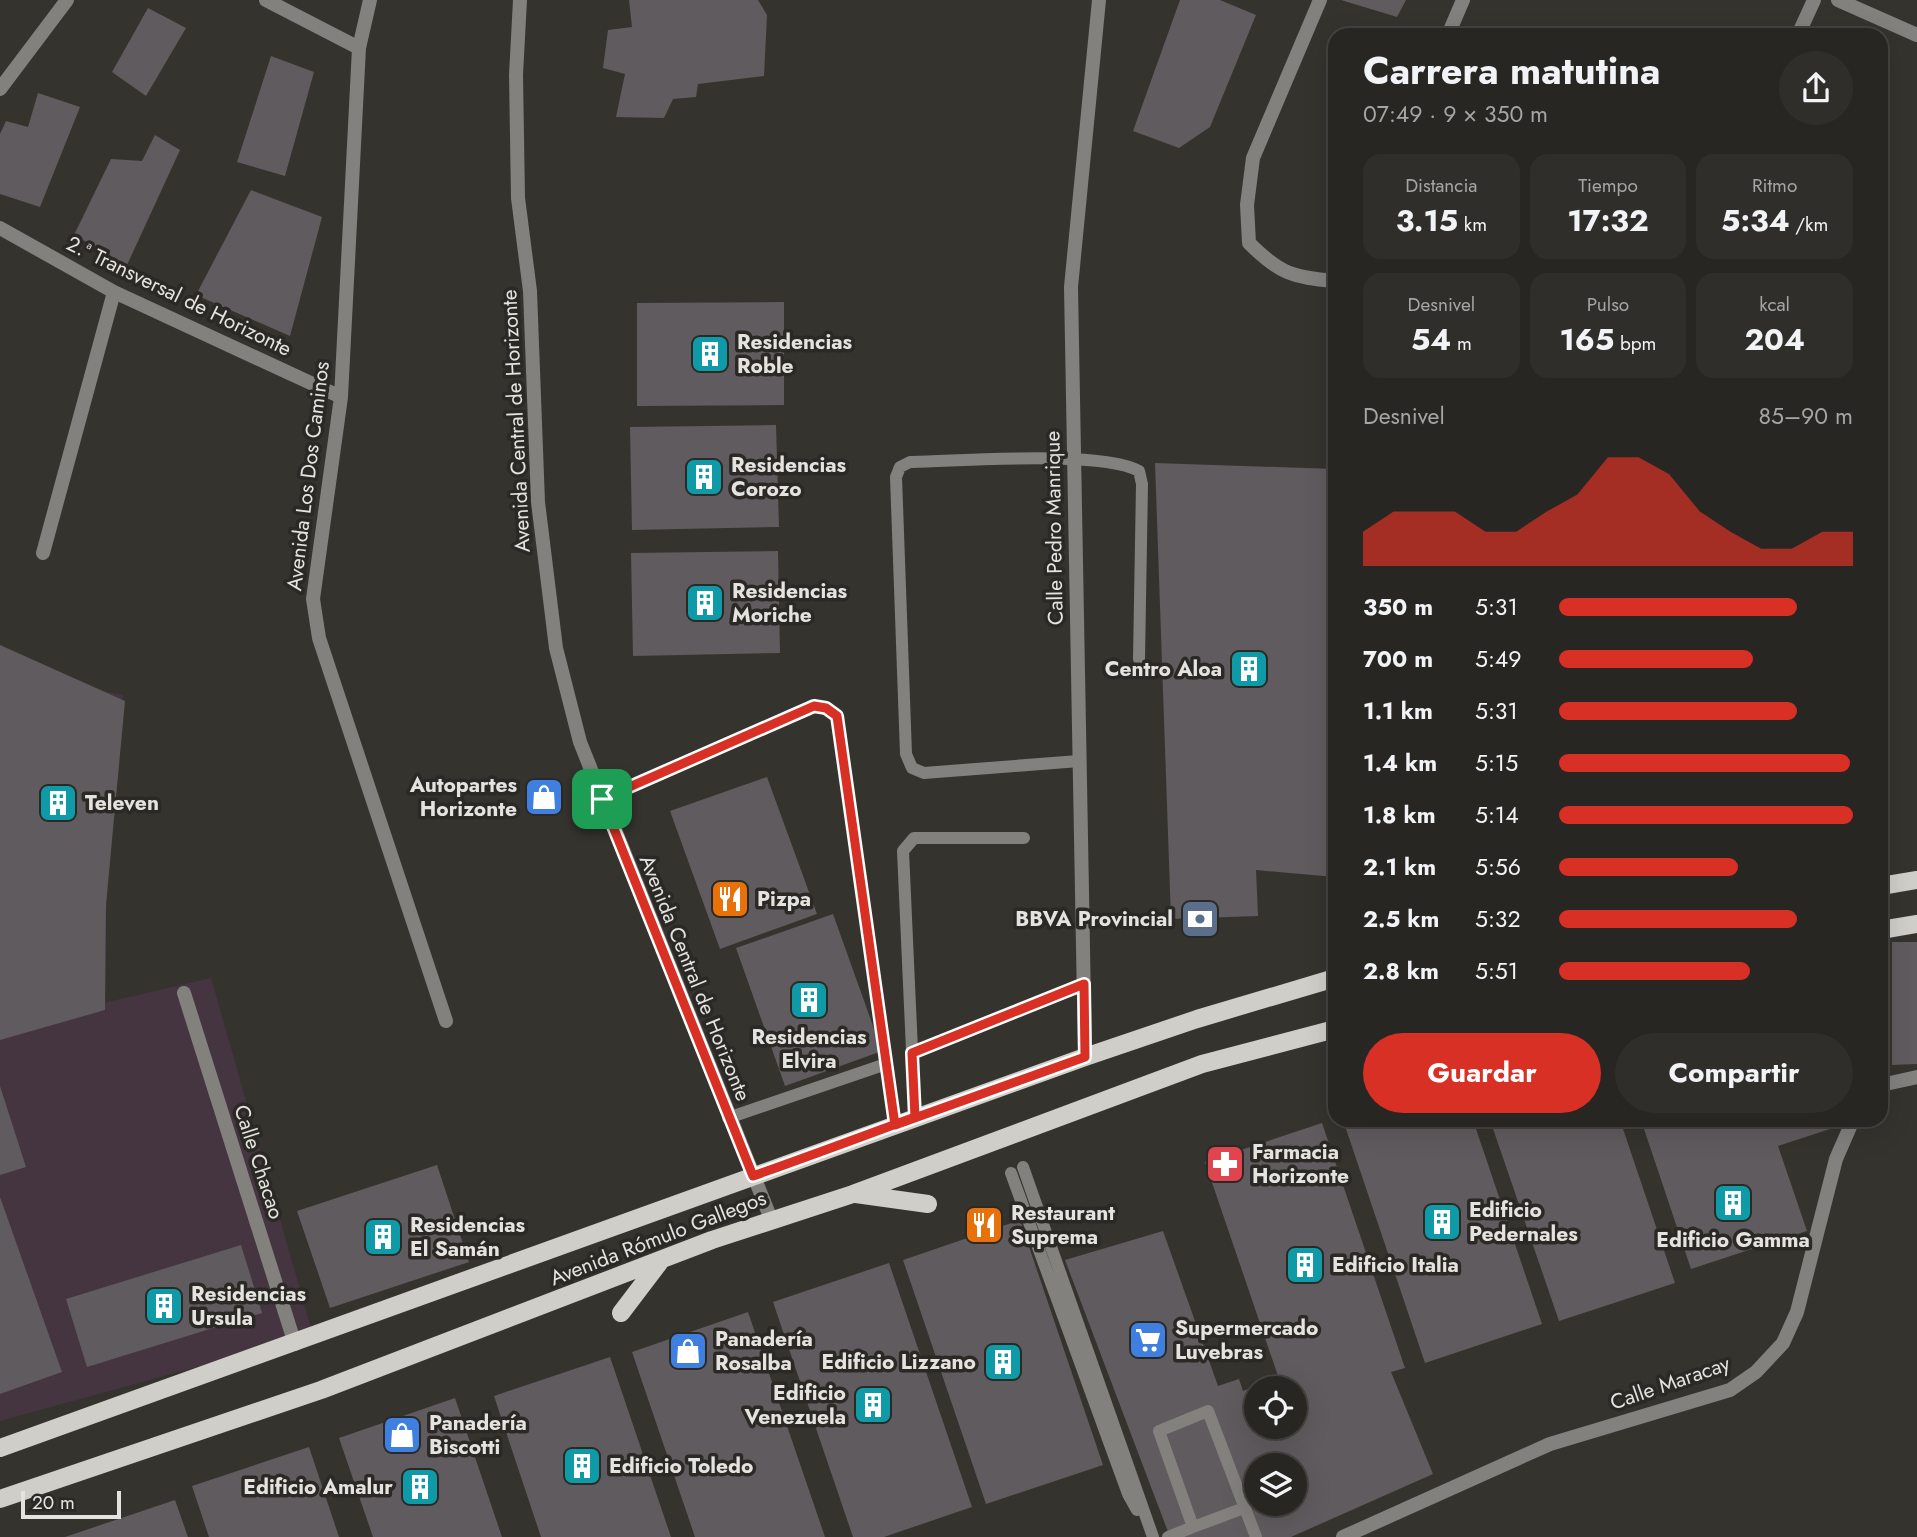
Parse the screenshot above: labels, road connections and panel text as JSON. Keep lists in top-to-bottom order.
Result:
{
  "streets": {
    "main road": ["Avenida Rómulo Gallegos"],
    "street": [
      "2.ª Transversal de Horizonte",
      "Avenida Central de Horizonte",
      "Avenida Los Dos Caminos",
      "Calle Pedro Manrique",
      "Calle Chacao",
      "Calle Maracay"
    ]
  },
  "crossings": [
    ["2.ª Transversal de Horizonte", "Avenida Los Dos Caminos"],
    ["Avenida Central de Horizonte", "Avenida Rómulo Gallegos"],
    ["Calle Pedro Manrique", "Avenida Rómulo Gallegos"],
    ["Calle Chacao", "Avenida Rómulo Gallegos"]
  ],
  "places": {
    "building": [
      "Residencias Roble",
      "Residencias Corozo",
      "Residencias Moriche",
      "Centro Aloa",
      "Televen",
      "Residencias Elvira",
      "Edificio Gamma",
      "Edificio Pedernales",
      "Residencias El Samán",
      "Edificio Italia",
      "Residencias Ursula",
      "Edificio Lizzano",
      "Edificio Venezuela",
      "Edificio Toledo",
      "Edificio Amalur"
    ],
    "shop": ["Autopartes Horizonte", "Panadería Rosalba", "Panadería Biscotti"],
    "restaurant": ["Pizpa", "Restaurant Suprema"],
    "bank": ["BBVA Provincial"],
    "pharmacy": ["Farmacia Horizonte"],
    "supermarket": ["Supermercado Luvebras"]
  },
  "scale_bar": "20 m",
  "page": {
    "heading": ["Carrera matutina", "07:49 · 9 × 350 m"],
    "stats": [
      ["Distancia", "3.15 km"],
      ["Tiempo", "17:32"],
      ["Ritmo", "5:34 /km"],
      ["Desnivel", "54 m"],
      ["Pulso", "165 bpm"],
      ["kcal", "204"]
    ],
    "chart": ["Desnivel", "85–90 m"],
    "list": [
      {
        "name": "350 m",
        "note": "5:31"
      },
      {
        "name": "700 m",
        "note": "5:49"
      },
      {
        "name": "1.1 km",
        "note": "5:31"
      },
      {
        "name": "1.4 km",
        "note": "5:15"
      },
      {
        "name": "1.8 km",
        "note": "5:14"
      },
      {
        "name": "2.1 km",
        "note": "5:56"
      },
      {
        "name": "2.5 km",
        "note": "5:32"
      },
      {
        "name": "2.8 km",
        "note": "5:51"
      }
    ],
    "buttons": ["Guardar", "Compartir"],
    "scale": "20 m"
  }
}
